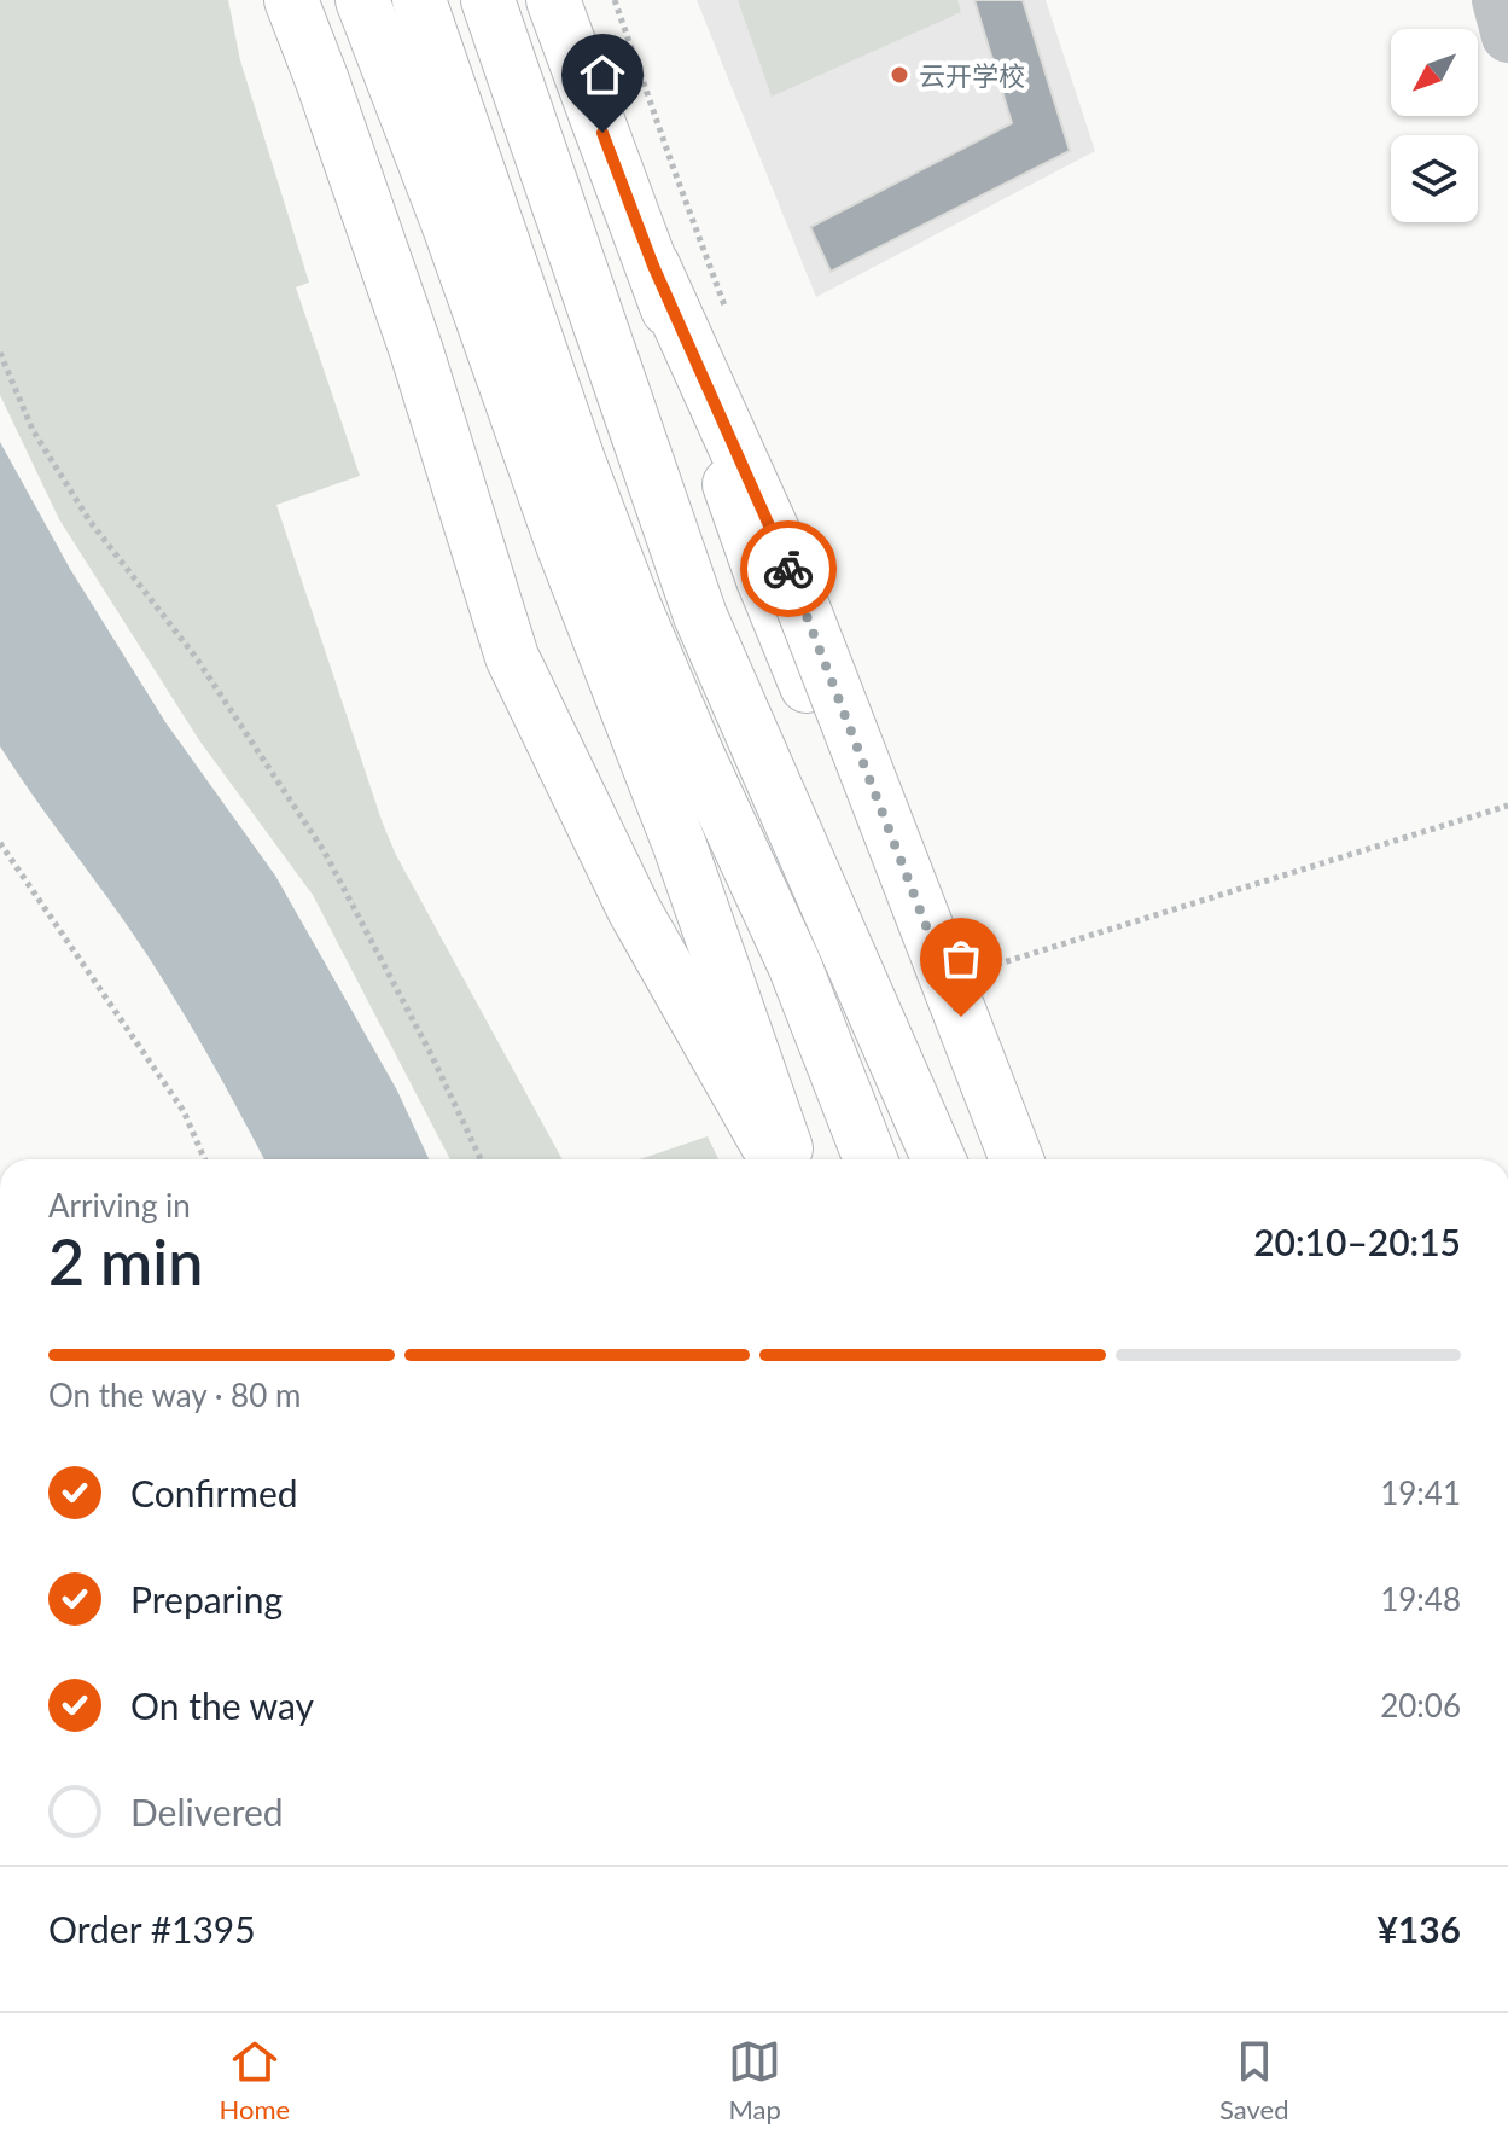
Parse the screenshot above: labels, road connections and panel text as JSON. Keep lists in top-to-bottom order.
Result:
{
  "places": ["云开学校"],
  "north": "bottom left",
  "page": {
    "heading": ["2 min", "Arriving in", "20:10–20:15"],
    "panel": ["Order #1395", "¥136"],
    "bar": "On the way · 80 m",
    "list": [
      ["Confirmed", "19:41"],
      ["Preparing", "19:48"],
      ["On the way", "20:06"],
      "Delivered"
    ],
    "tabs": ["Home", "Map", "Saved"]
  }
}
